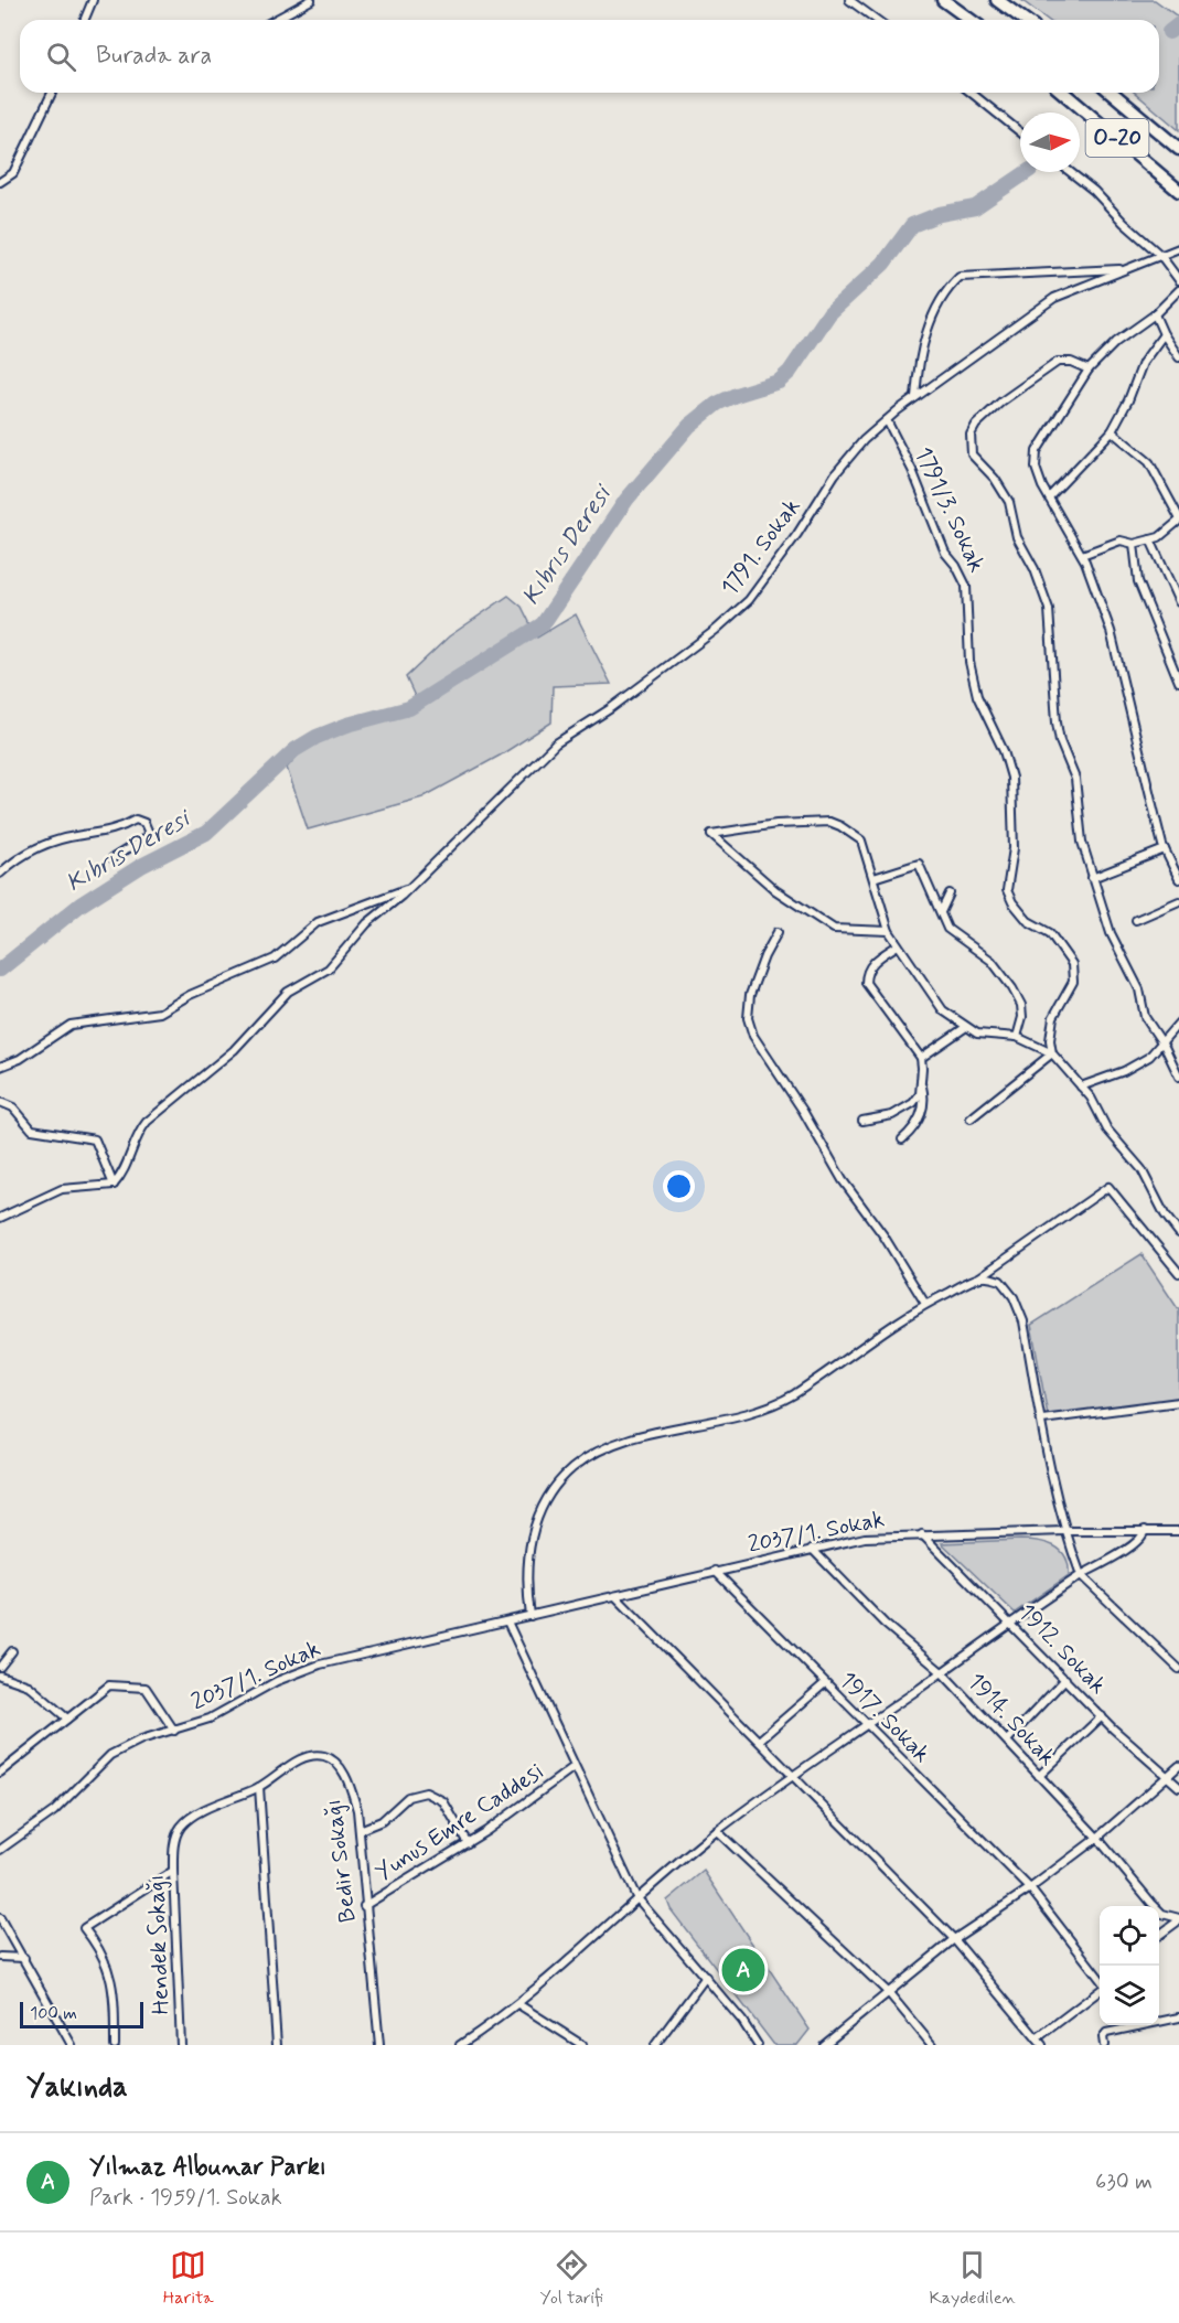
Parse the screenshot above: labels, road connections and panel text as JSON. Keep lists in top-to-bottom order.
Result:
{
  "streets": {
    "highway": ["O-20"],
    "street": [
      "1791/3. Sokak",
      "1791. Sokak",
      "2037/1. Sokak",
      "1912. Sokak",
      "1917. Sokak",
      "1914. Sokak",
      "Yunus Emre Caddesi",
      "Bedir Sokağı",
      "Hendek Sokağı"
    ]
  },
  "crossings": [
    ["1791/3. Sokak", "1791. Sokak"],
    ["2037/1. Sokak", "1912. Sokak"],
    ["2037/1. Sokak", "1917. Sokak"],
    ["2037/1. Sokak", "1914. Sokak"],
    ["Yunus Emre Caddesi", "Bedir Sokağı"],
    ["Bedir Sokağı", "Hendek Sokağı"]
  ],
  "water": ["Kıbrıs Deresi"],
  "scale_bar": "100 m",
  "north": "right",
  "page": {
    "search": "Burada ara",
    "pins": "A",
    "scale": "100 m",
    "heading": "Yakında",
    "list": [
      {
        "mark": "A",
        "name": "Yılmaz Albunar Parkı",
        "note": "Park · 1959/1. Sokak",
        "value": "630 m"
      }
    ],
    "nav": ["Harita", "Yol tarifi", "Kaydedilen"]
  }
}
